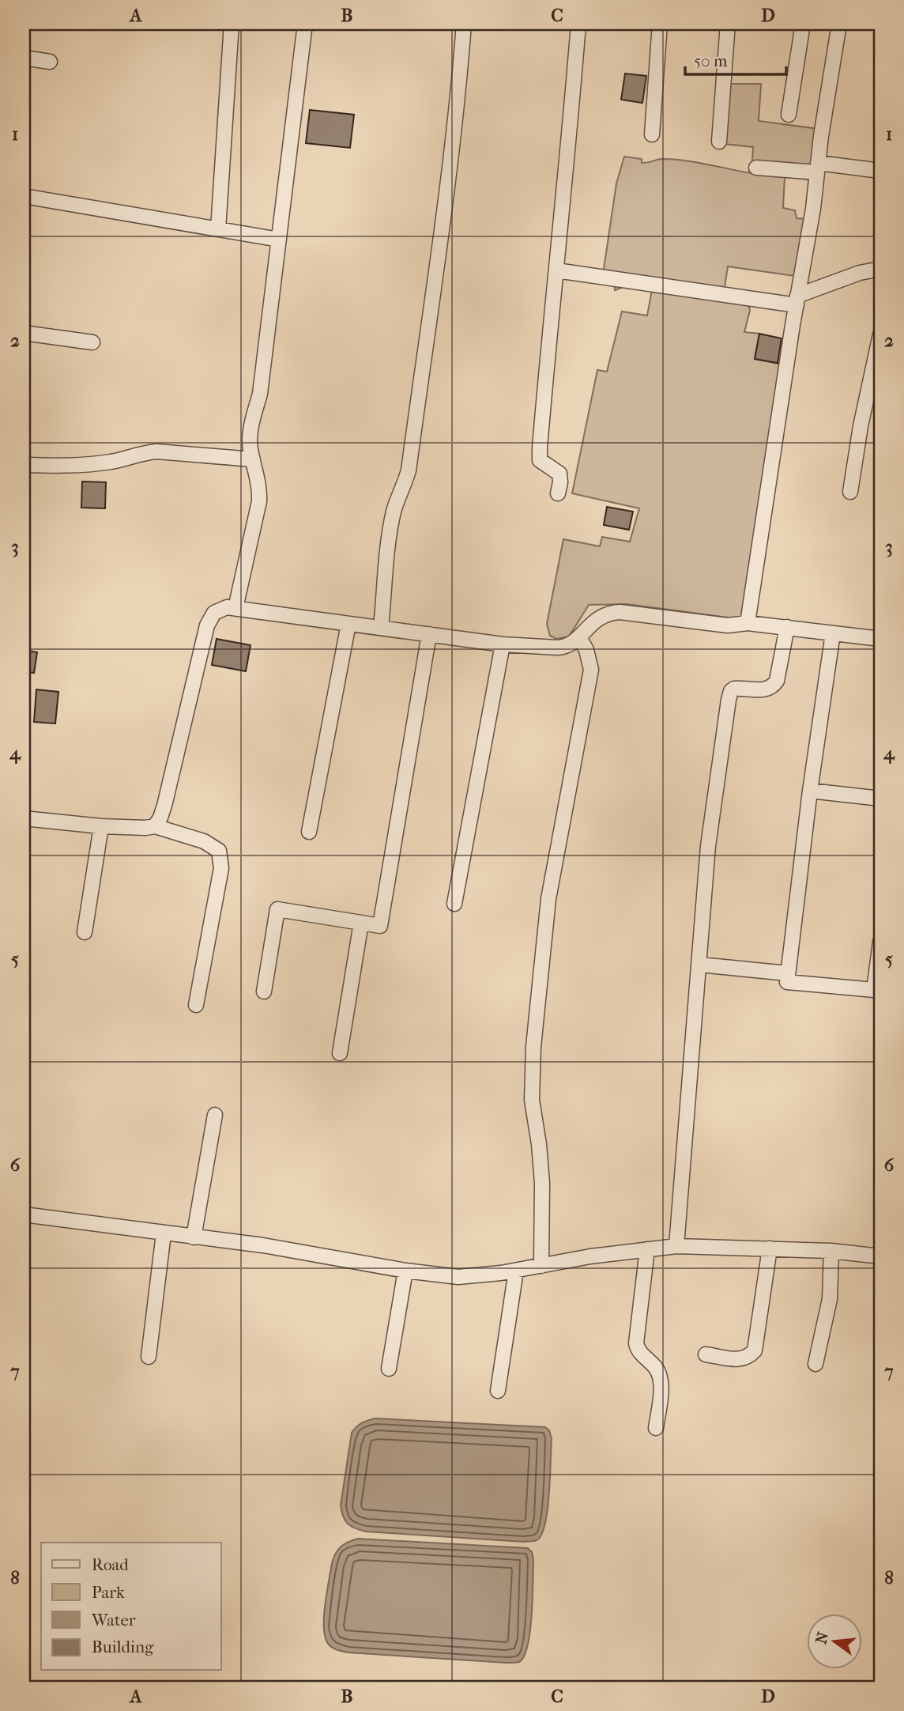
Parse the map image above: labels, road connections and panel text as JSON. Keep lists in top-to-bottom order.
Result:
{
  "legend": [
    "Road",
    "Park",
    "Water",
    "Building"
  ],
  "scale_bar": "50 m",
  "north": "left",
  "grid": {
    "columns": [
      "A",
      "B",
      "C",
      "D"
    ],
    "rows": [
      "1",
      "2",
      "3",
      "4",
      "5",
      "6",
      "7",
      "8"
    ]
  }
}
